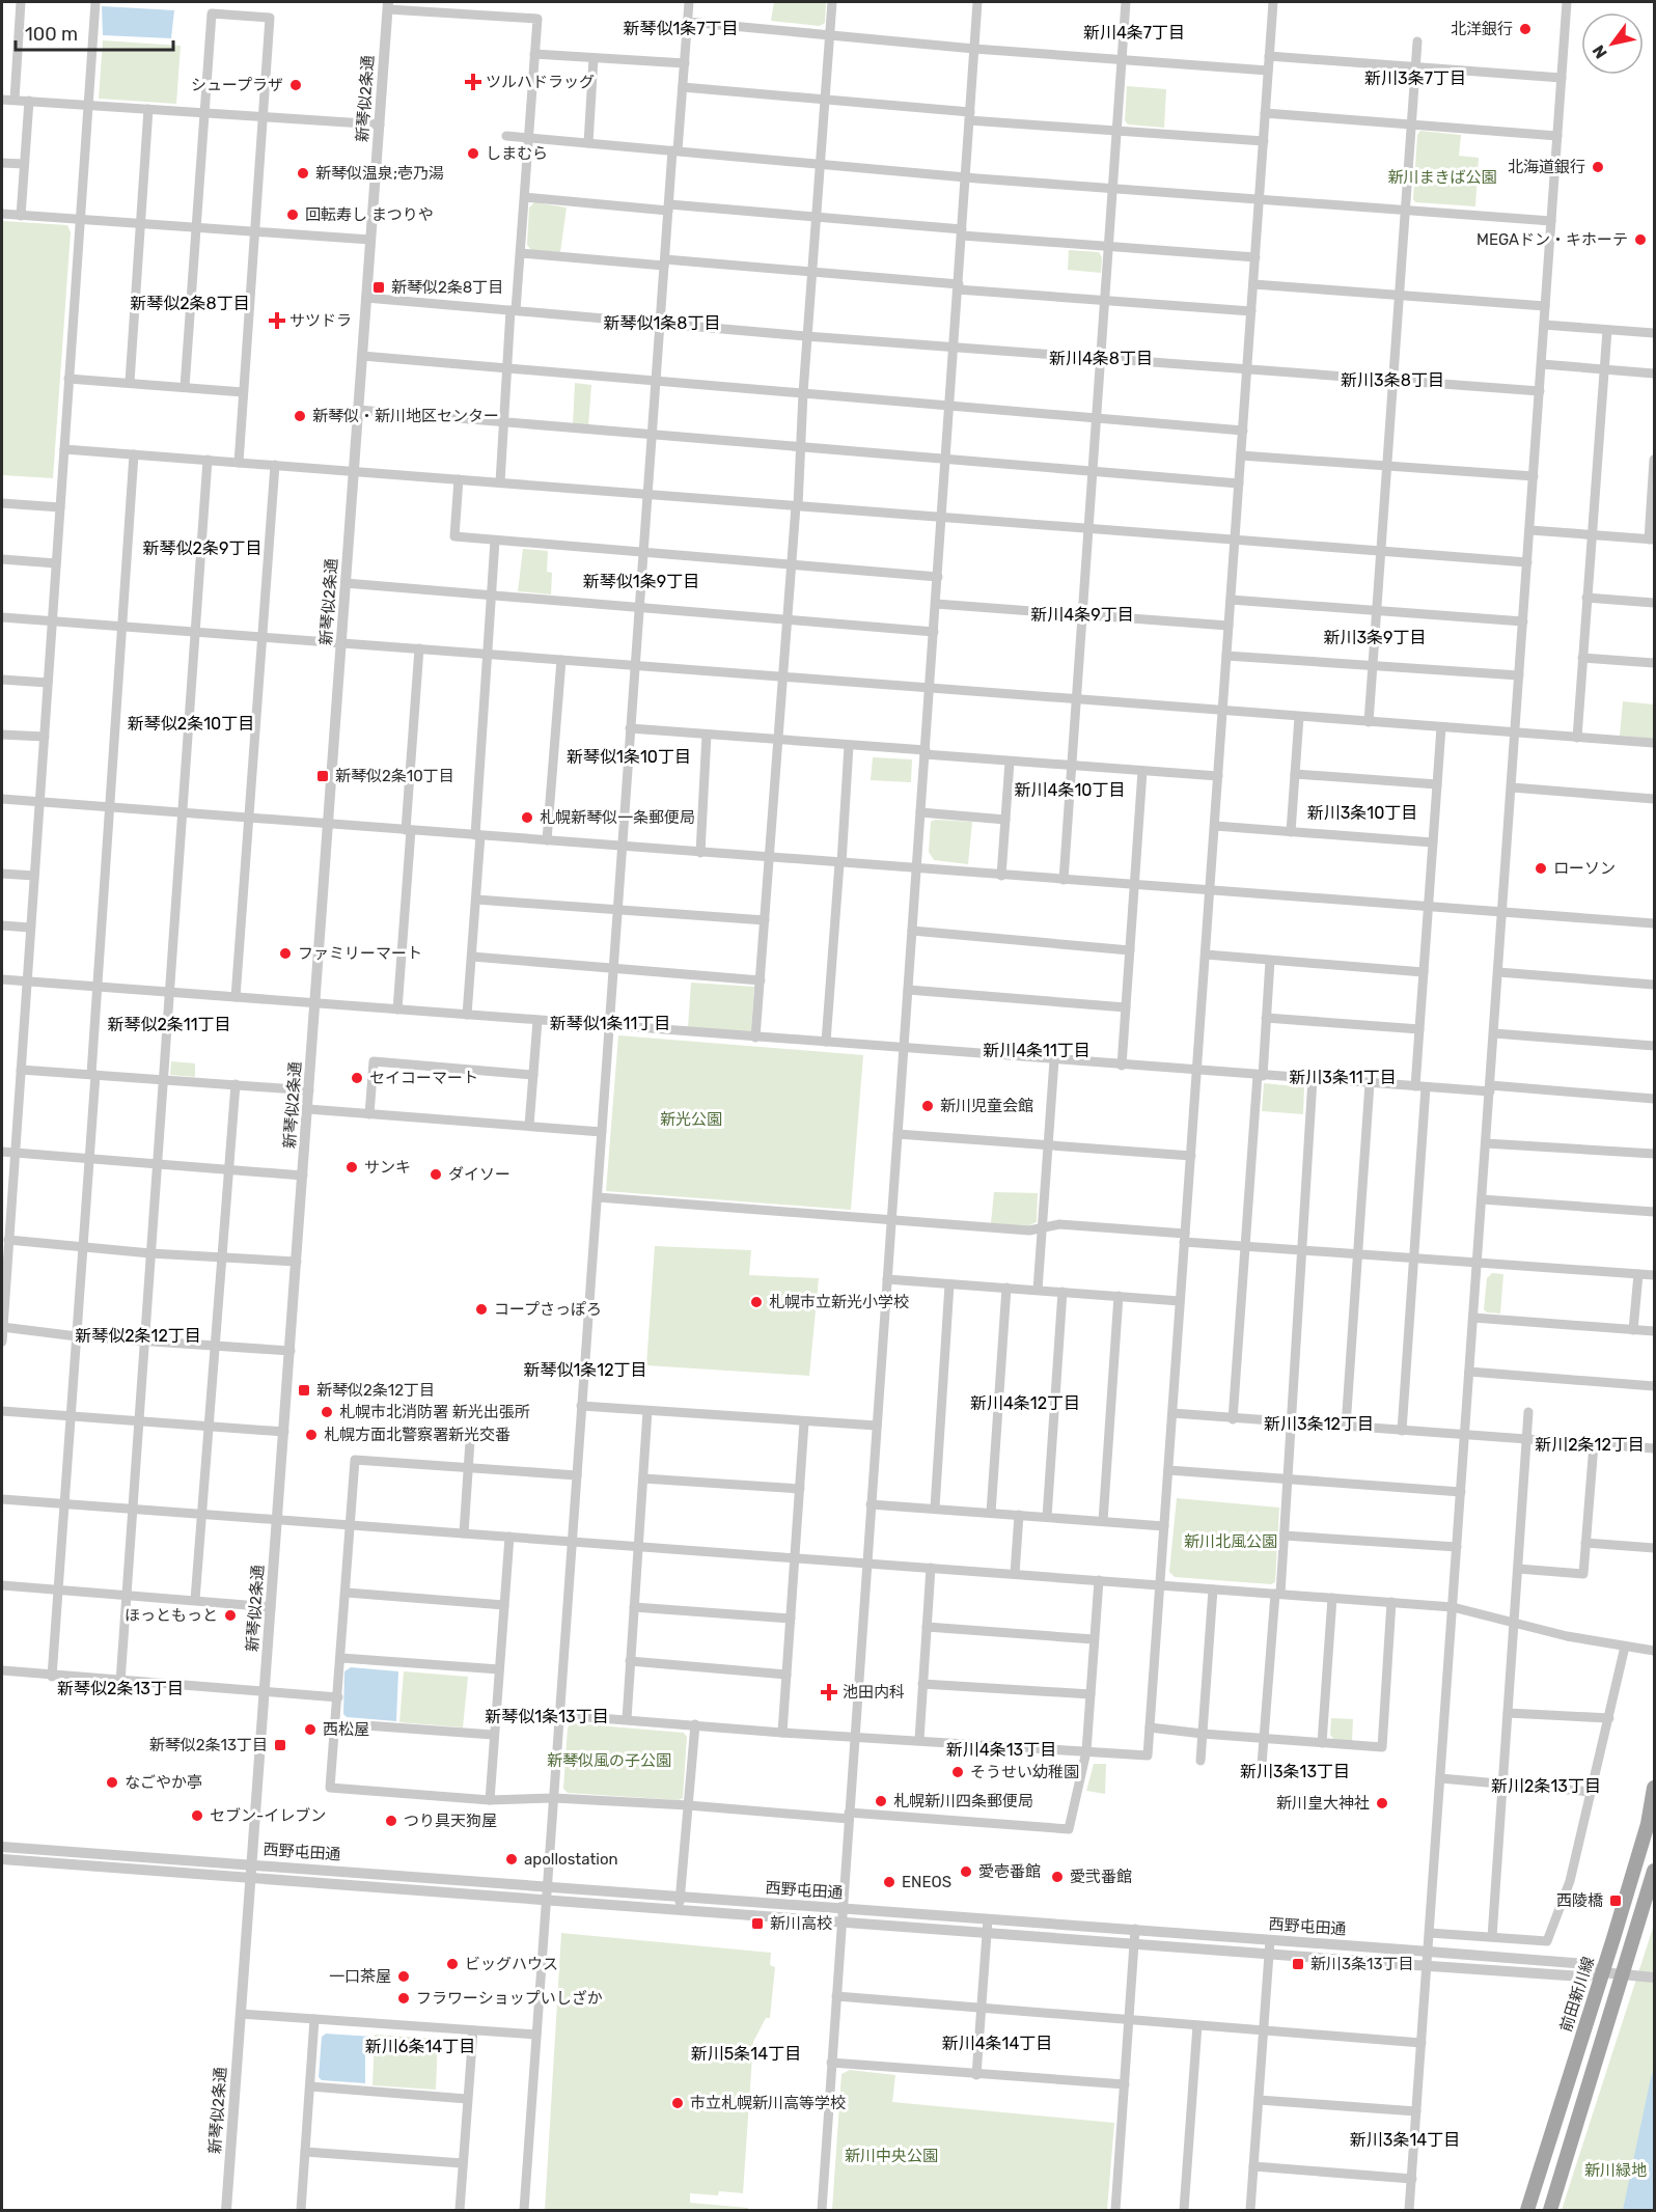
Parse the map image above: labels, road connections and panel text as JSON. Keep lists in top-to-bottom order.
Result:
{
  "streets": {
    "main road": ["前田新川線"],
    "street": ["新琴似2条通", "西野屯田通"]
  },
  "crossings": [
    ["新琴似2条通", "西野屯田通"],
    ["西野屯田通", "前田新川線"]
  ],
  "districts": [
    "新琴似1条7丁目",
    "新川4条7丁目",
    "新川3条7丁目",
    "新琴似2条8丁目",
    "新琴似1条8丁目",
    "新川4条8丁目",
    "新川3条8丁目",
    "新琴似2条9丁目",
    "新琴似1条9丁目",
    "新川4条9丁目",
    "新川3条9丁目",
    "新琴似2条10丁目",
    "新琴似1条10丁目",
    "新川4条10丁目",
    "新川3条10丁目",
    "新琴似1条11丁目",
    "新琴似2条11丁目",
    "新川4条11丁目",
    "新川3条11丁目",
    "新琴似2条12丁目",
    "新琴似1条12丁目",
    "新川4条12丁目",
    "新川3条12丁目",
    "新川2条12丁目",
    "新琴似2条13丁目",
    "新琴似1条13丁目",
    "新川4条13丁目",
    "新川3条13丁目",
    "新川2条13丁目",
    "新川4条14丁目",
    "新川6条14丁目",
    "新川5条14丁目",
    "新川3条14丁目"
  ],
  "parks": [
    "新川まきば公園",
    "新光公園",
    "新川北風公園",
    "新琴似風の子公園",
    "新川中央公園",
    "新川緑地"
  ],
  "places": {
    "other": [
      "北洋銀行",
      "シュープラザ",
      "しまむら",
      "北海道銀行",
      "新琴似温泉;壱乃湯",
      "回転寿し まつりや",
      "MEGAドン・キホーテ",
      "新琴似・新川地区センター",
      "札幌新琴似一条郵便局",
      "ローソン",
      "ファミリーマート",
      "セイコーマート",
      "新川児童会館",
      "サンキ",
      "ダイソー",
      "札幌市立新光小学校",
      "コープさっぽろ",
      "札幌市北消防署 新光出張所",
      "札幌方面北警察署新光交番",
      "ほっともっと",
      "西松屋",
      "そうせい幼稚園",
      "なごやか亭",
      "札幌新川四条郵便局",
      "新川皇大神社",
      "セブン-イレブン",
      "つり具天狗屋",
      "apollostation",
      "愛壱番館",
      "愛弐番館",
      "ENEOS",
      "ビッグハウス",
      "一口茶屋",
      "フラワーショップいしざか",
      "市立札幌新川高等学校"
    ],
    "health": ["ツルハドラッグ", "サツドラ", "池田内科"],
    "transit": [
      "新琴似2条8丁目",
      "新琴似2条10丁目",
      "新琴似2条12丁目",
      "新琴似2条13丁目",
      "西陵橋",
      "新川高校",
      "新川3条13丁目"
    ]
  },
  "scale_bar": "100 m",
  "north": "bottom left"
}
